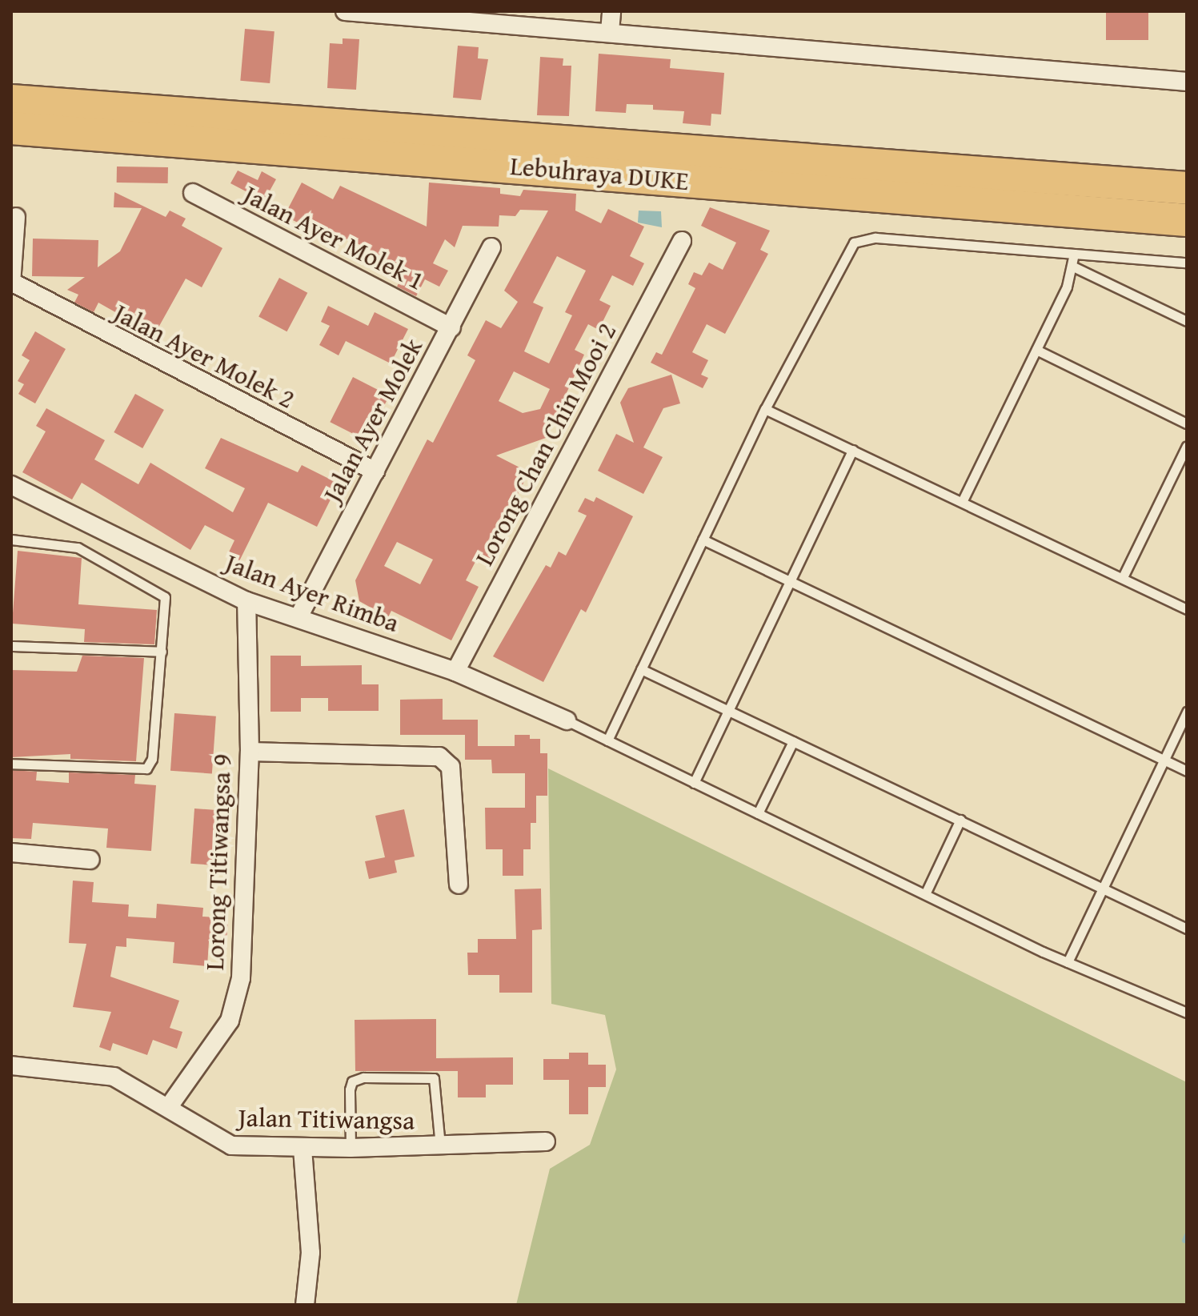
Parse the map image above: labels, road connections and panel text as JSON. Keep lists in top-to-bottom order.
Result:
{
  "streets": {
    "highway": ["Lebuhraya DUKE"],
    "street": [
      "Jalan Ayer Molek 1",
      "Jalan Ayer Molek 2",
      "Jalan Ayer Molek",
      "Lorong Chan Chin Mooi 2",
      "Jalan Ayer Rimba",
      "Lorong Titiwangsa 9",
      "Jalan Titiwangsa"
    ]
  },
  "crossings": [
    ["Jalan Ayer Molek 1", "Jalan Ayer Molek"],
    ["Jalan Ayer Molek 2", "Jalan Ayer Molek"],
    ["Jalan Ayer Molek", "Jalan Ayer Rimba"],
    ["Lorong Chan Chin Mooi 2", "Jalan Ayer Rimba"],
    ["Jalan Ayer Rimba", "Lorong Titiwangsa 9"],
    ["Lorong Titiwangsa 9", "Jalan Titiwangsa"]
  ]
}
